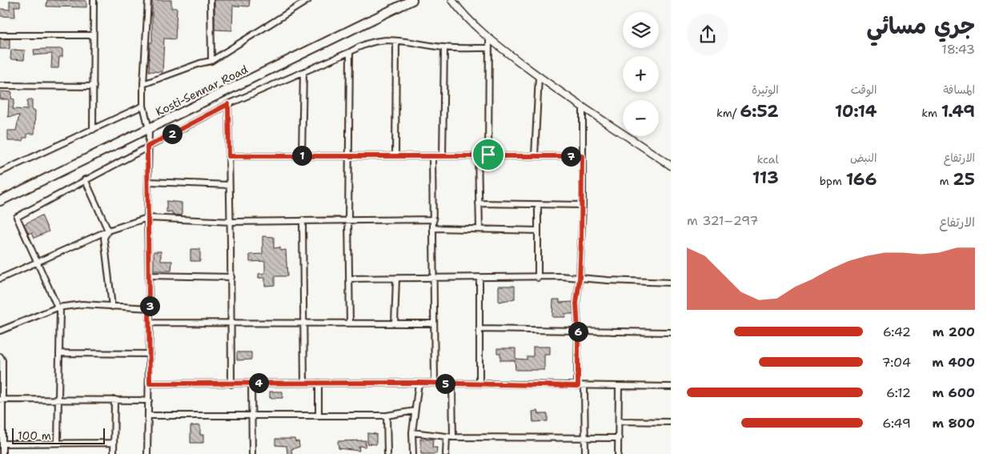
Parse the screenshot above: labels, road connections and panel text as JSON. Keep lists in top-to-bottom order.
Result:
{
  "streets": {
    "highway": ["Kosti-Sennar Road"]
  },
  "scale_bar": "100 m",
  "page": {
    "heading": ["جري مسائي", "18:43"],
    "map_buttons": ["+", "−"],
    "stats": [
      ["المسافة", "1.49 km"],
      ["الوقت", "10:14"],
      ["الوتيرة", "6:52 /km"],
      ["الارتفاع", "25 m"],
      ["النبض", "166 bpm"],
      ["kcal", "113"]
    ],
    "pins": [
      "2",
      "1",
      "7",
      "3",
      "6",
      "4",
      "5"
    ],
    "chart": ["الارتفاع", "297–321 m"],
    "list": [
      {
        "name": "200 m",
        "note": "6:42"
      },
      {
        "name": "400 m",
        "note": "7:04"
      },
      {
        "name": "600 m",
        "note": "6:12"
      },
      {
        "name": "800 m",
        "note": "6:49"
      }
    ],
    "scale": "100 m"
  }
}
